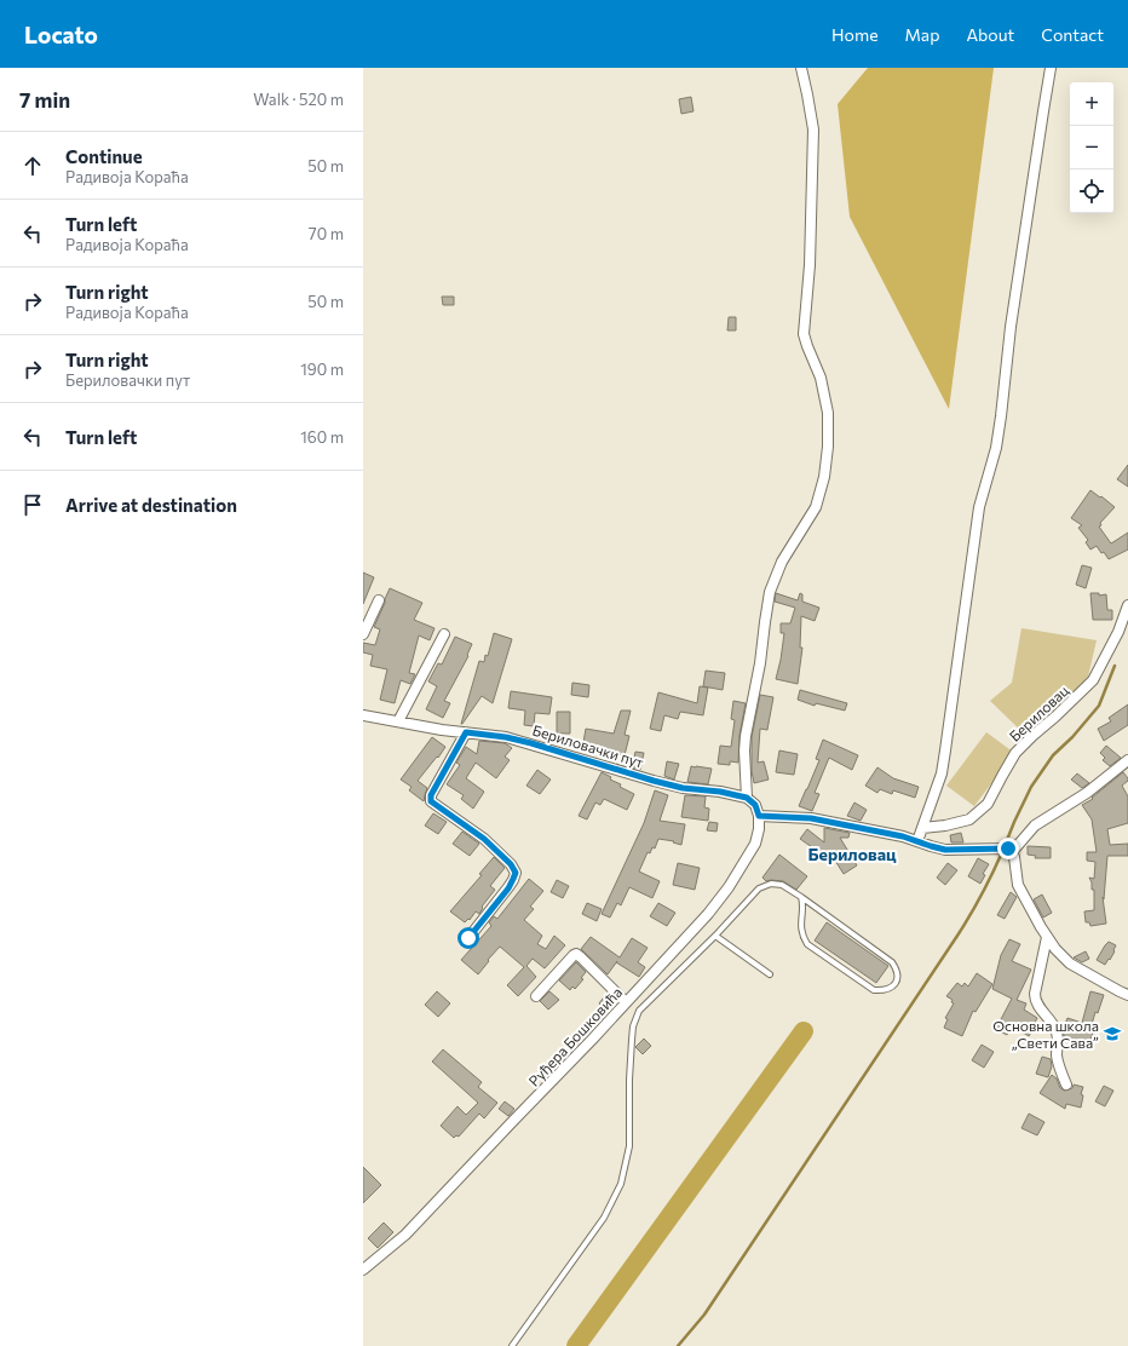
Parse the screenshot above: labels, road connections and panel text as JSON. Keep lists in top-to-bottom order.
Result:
{
  "streets": {
    "street": ["Бериловац", "Бериловачки пут", "Руђера Бошковића"]
  },
  "districts": ["Бериловац"],
  "places": {
    "school or university": ["Основна школа „Свети Сава”"]
  },
  "page": {
    "header": "Locato",
    "nav": [
      "Home",
      "Map",
      "About",
      "Contact"
    ],
    "heading": ["7 min", "Walk · 520 m"],
    "map_buttons": ["+", "−"],
    "list": [
      ["Continue", "Радивоја Кораћа", "50 m"],
      ["Turn left", "Радивоја Кораћа", "70 m"],
      ["Turn right", "Радивоја Кораћа", "50 m"],
      ["Turn right", "Бериловачки пут", "190 m"],
      ["Turn left", "160 m"],
      "Arrive at destination"
    ]
  }
}
